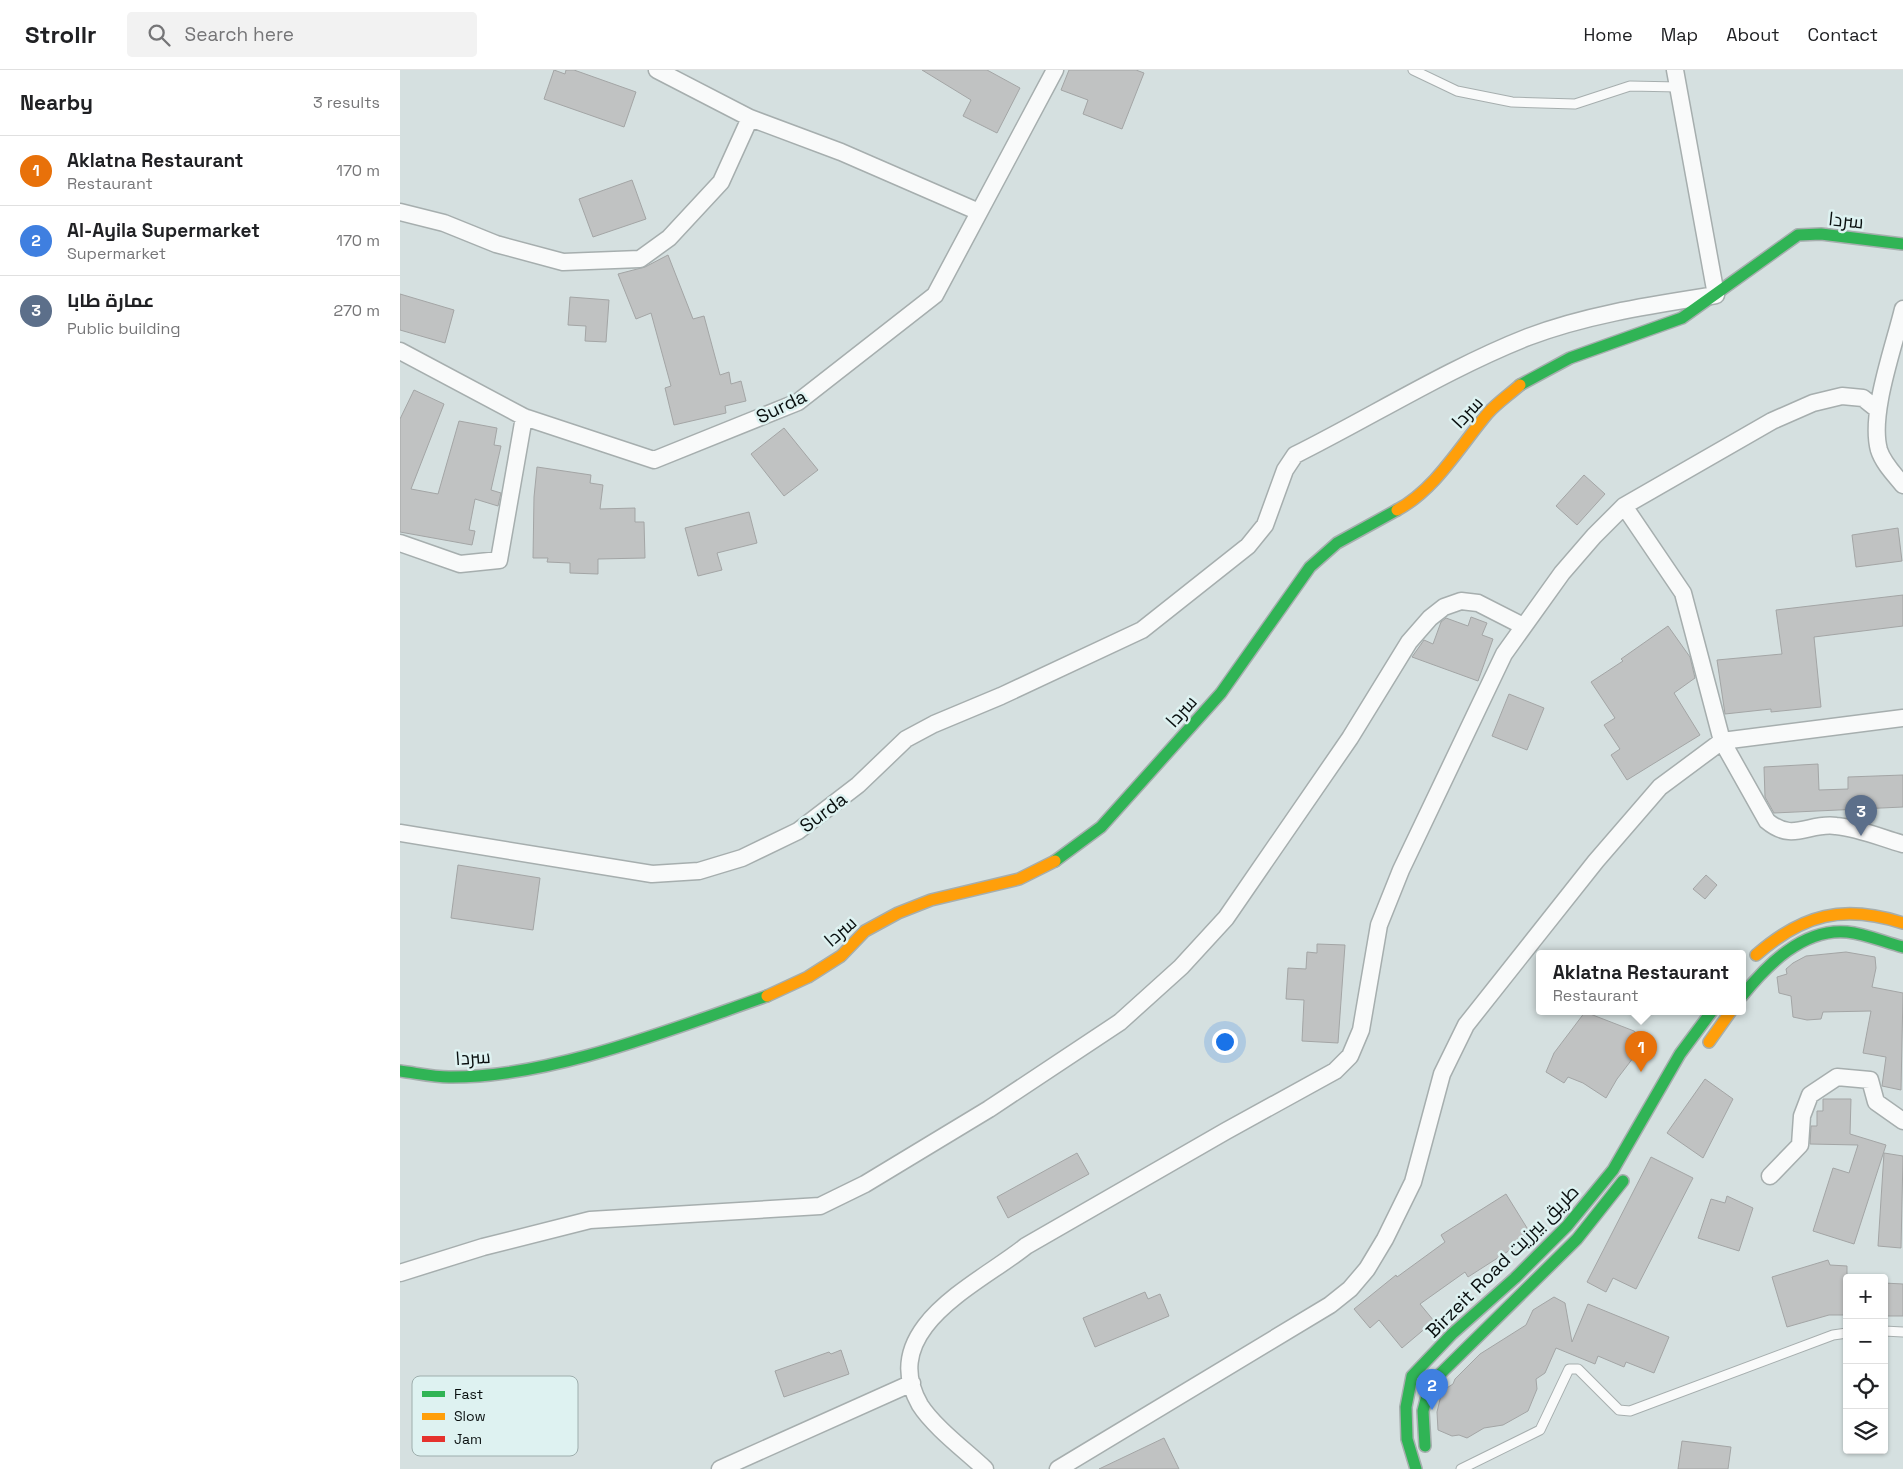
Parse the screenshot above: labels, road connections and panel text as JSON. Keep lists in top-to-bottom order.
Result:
{
  "streets": {
    "street": ["سردا", "Surda", "Birzeit Road طريق بيرزيت"]
  },
  "crossings": [
    ["سردا", "Surda"]
  ],
  "legend": ["Fast", "Slow", "Jam"],
  "page": {
    "header": "Strollr",
    "search": "Search here",
    "nav": [
      "Home",
      "Map",
      "About",
      "Contact"
    ],
    "heading": ["Nearby", "3 results"],
    "list": [
      {
        "mark": "1",
        "name": "Aklatna Restaurant",
        "note": "Restaurant",
        "value": "170 m"
      },
      {
        "mark": "2",
        "name": "Al-Ayila Supermarket",
        "note": "Supermarket",
        "value": "170 m"
      },
      {
        "mark": "3",
        "name": "عمارة طابا",
        "note": "Public building",
        "value": "270 m"
      }
    ],
    "pins": ["3", "1", "2"],
    "popup": ["Aklatna Restaurant", "Restaurant"],
    "map_buttons": ["+", "−"]
  }
}
